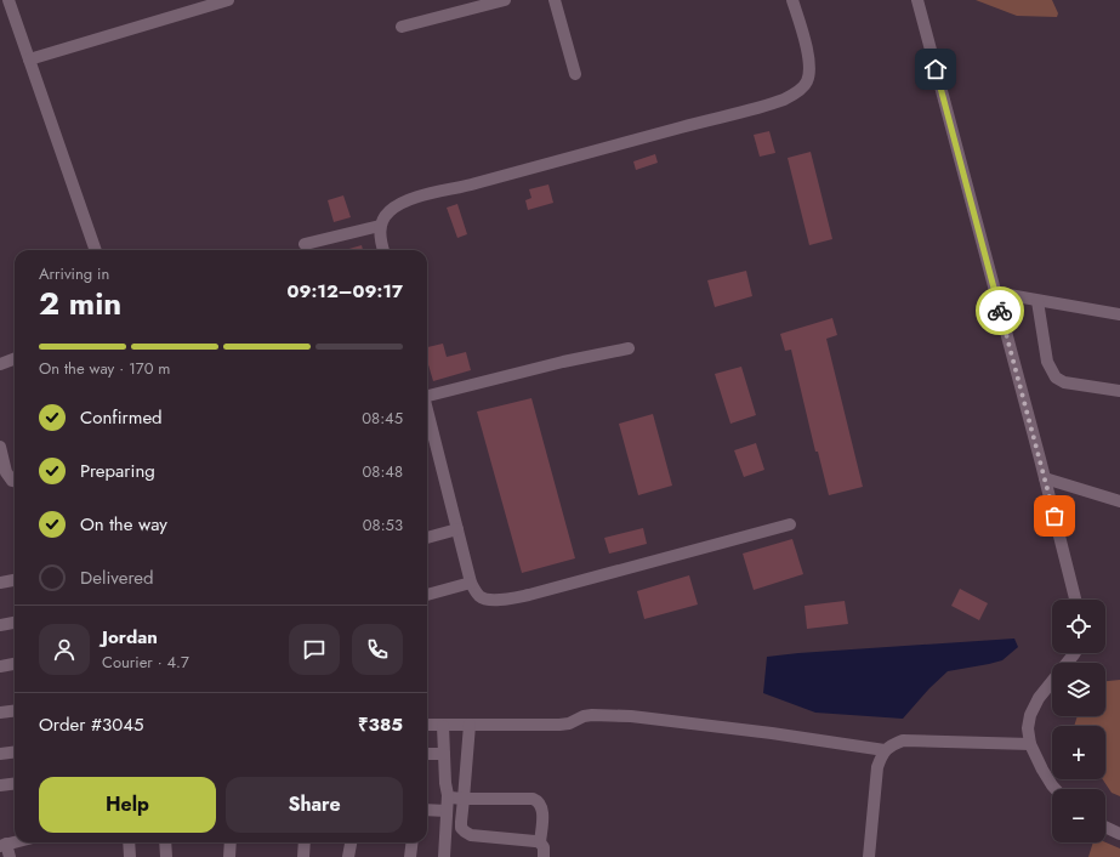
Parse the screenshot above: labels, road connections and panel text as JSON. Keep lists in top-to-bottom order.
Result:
{
  "page": {
    "heading": ["2 min", "Arriving in", "09:12–09:17"],
    "panel": [
      "Jordan",
      "Courier · 4.7",
      "Order #3045",
      "₹385"
    ],
    "bar": "On the way · 170 m",
    "list": [
      ["Confirmed", "08:45"],
      ["Preparing", "08:48"],
      ["On the way", "08:53"],
      "Delivered"
    ],
    "map_buttons": ["+", "−"],
    "buttons": ["Help", "Share"]
  }
}
